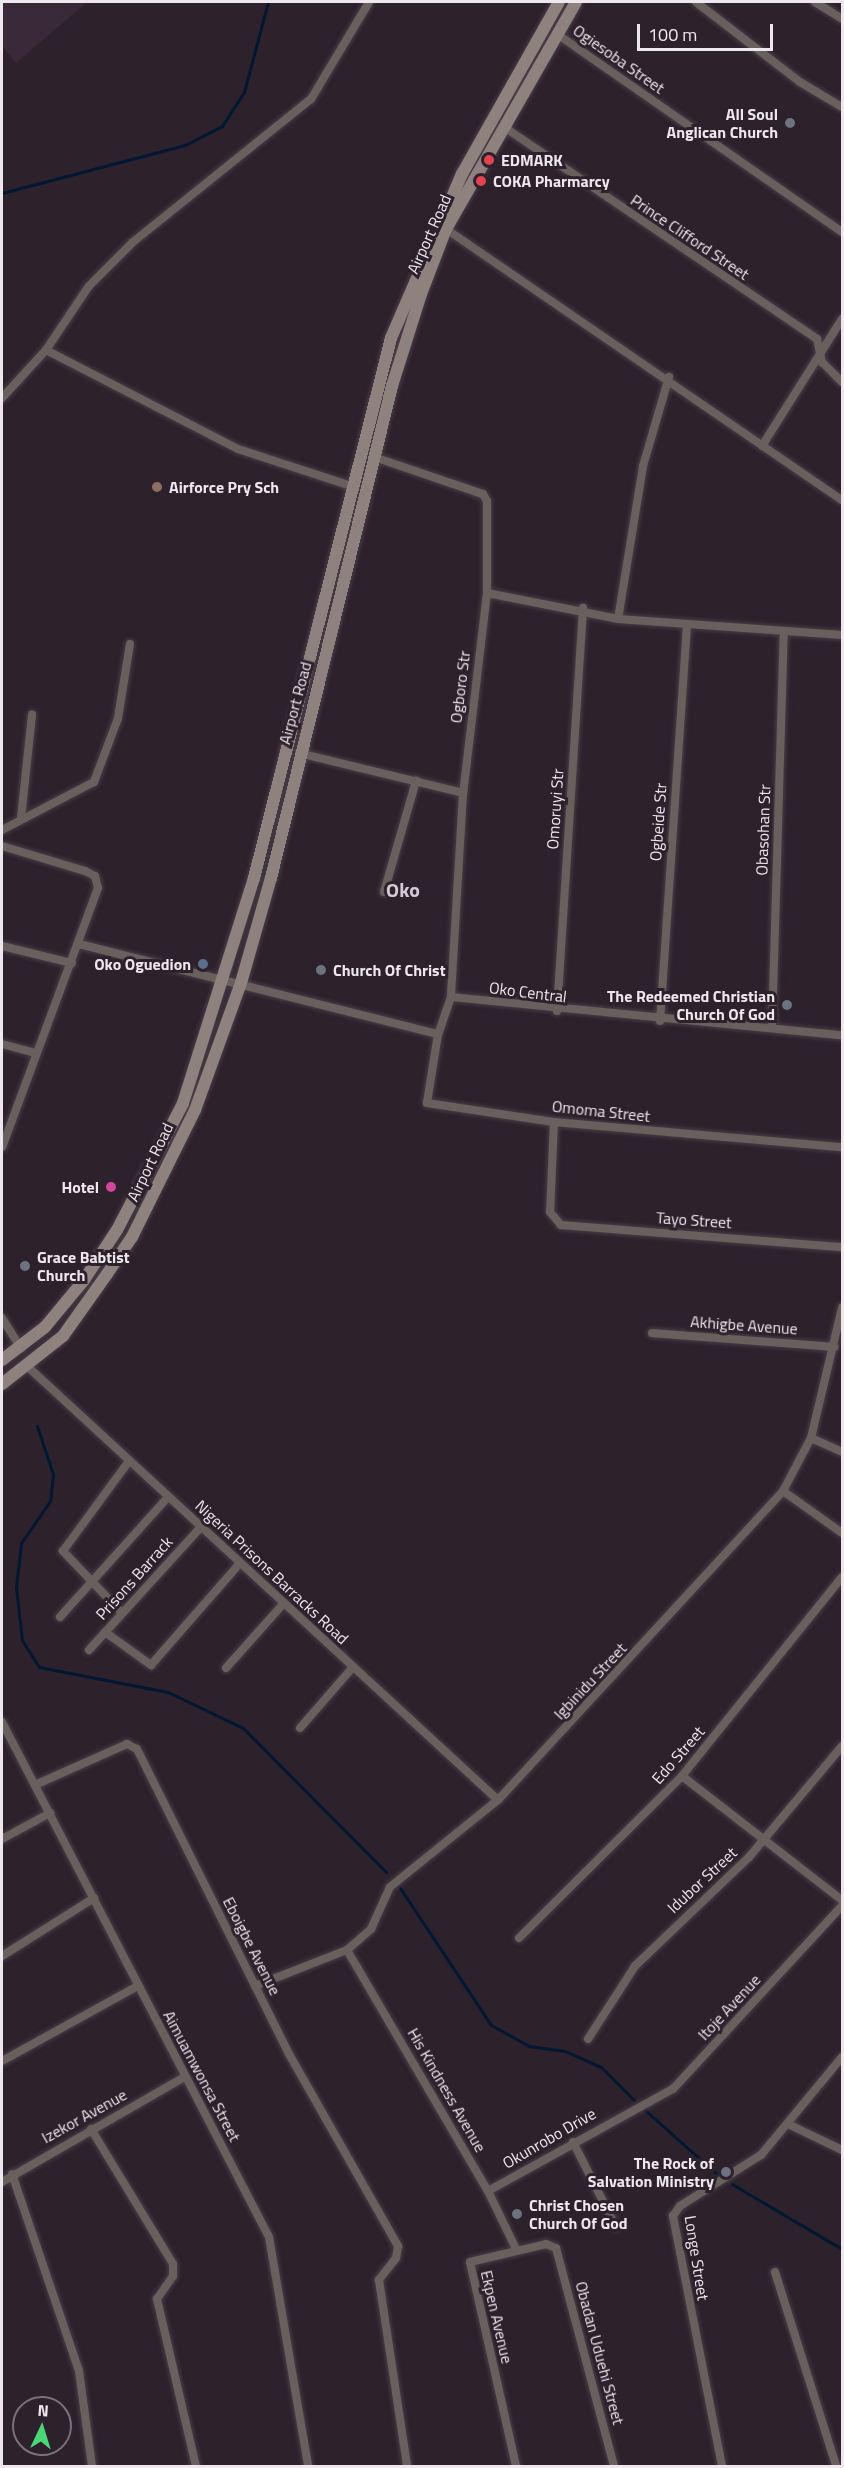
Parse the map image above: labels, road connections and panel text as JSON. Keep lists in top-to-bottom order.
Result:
{
  "streets": {
    "main road": ["Airport Road"],
    "street": [
      "Ogiesoba Street",
      "Prince Clifford Street",
      "Ogboro Str",
      "Omoruyi Str",
      "Ogbeide Str",
      "Obasohan Str",
      "Oko Central",
      "Omoma Street",
      "Tayo Street",
      "Akhigbe Avenue",
      "Nigeria Prisons Barracks Road",
      "Prisons Barrack",
      "Igbinidu Street",
      "Edo Street",
      "Idubor Street",
      "Eboigbe Avenue",
      "Itoje Avenue",
      "Aimuamwonsa Street",
      "His Kindness Avenue",
      "Izekor Avenue",
      "Okunrobo Drive",
      "Longe Street",
      "Ekpen Avenue",
      "Obadan Uduehi Street"
    ]
  },
  "crossings": [
    ["Ogiesoba Street", "Airport Road"],
    ["Airport Road", "Prince Clifford Street"],
    ["Airport Road", "Ogboro Str"],
    ["Airport Road", "Nigeria Prisons Barracks Road"],
    ["Ogboro Str", "Oko Central"],
    ["Omoruyi Str", "Oko Central"],
    ["Ogbeide Str", "Oko Central"],
    ["Obasohan Str", "Oko Central"],
    ["Omoma Street", "Tayo Street"],
    ["Akhigbe Avenue", "Igbinidu Street"],
    ["Nigeria Prisons Barracks Road", "Prisons Barrack"],
    ["Nigeria Prisons Barracks Road", "Igbinidu Street"],
    ["Igbinidu Street", "Eboigbe Avenue"],
    ["Igbinidu Street", "His Kindness Avenue"],
    ["Eboigbe Avenue", "Aimuamwonsa Street"],
    ["Itoje Avenue", "Okunrobo Drive"],
    ["Aimuamwonsa Street", "Izekor Avenue"],
    ["His Kindness Avenue", "Okunrobo Drive"],
    ["His Kindness Avenue", "Ekpen Avenue"],
    ["Ekpen Avenue", "Obadan Uduehi Street"]
  ],
  "districts": ["Oko"],
  "places": [
    "All Soul Anglican Church",
    "EDMARK",
    "COKA Pharmarcy",
    "Airforce Pry Sch",
    "Oko Oguedion",
    "Church Of Christ",
    "The Redeemed Christian Church Of God",
    "Hotel",
    "Grace Babtist Church",
    "The Rock of Salvation Ministry",
    "Christ Chosen Church Of God"
  ],
  "scale_bar": "100 m",
  "north": "top"
}
